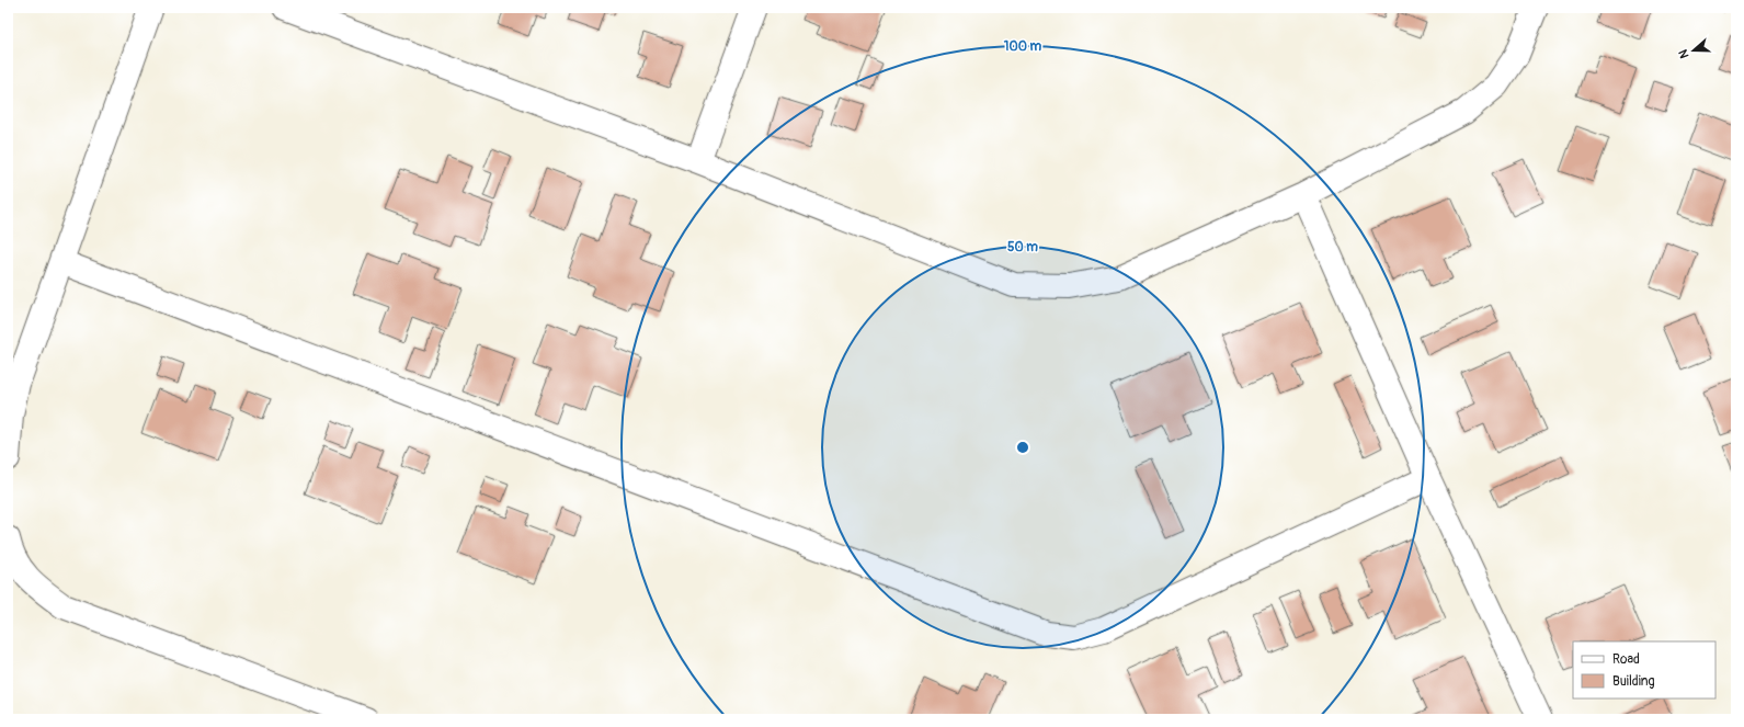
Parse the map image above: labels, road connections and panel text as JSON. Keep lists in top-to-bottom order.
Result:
{
  "legend": ["Road", "Building"],
  "north": "left",
  "rings": ["100 m", "50 m"]
}
